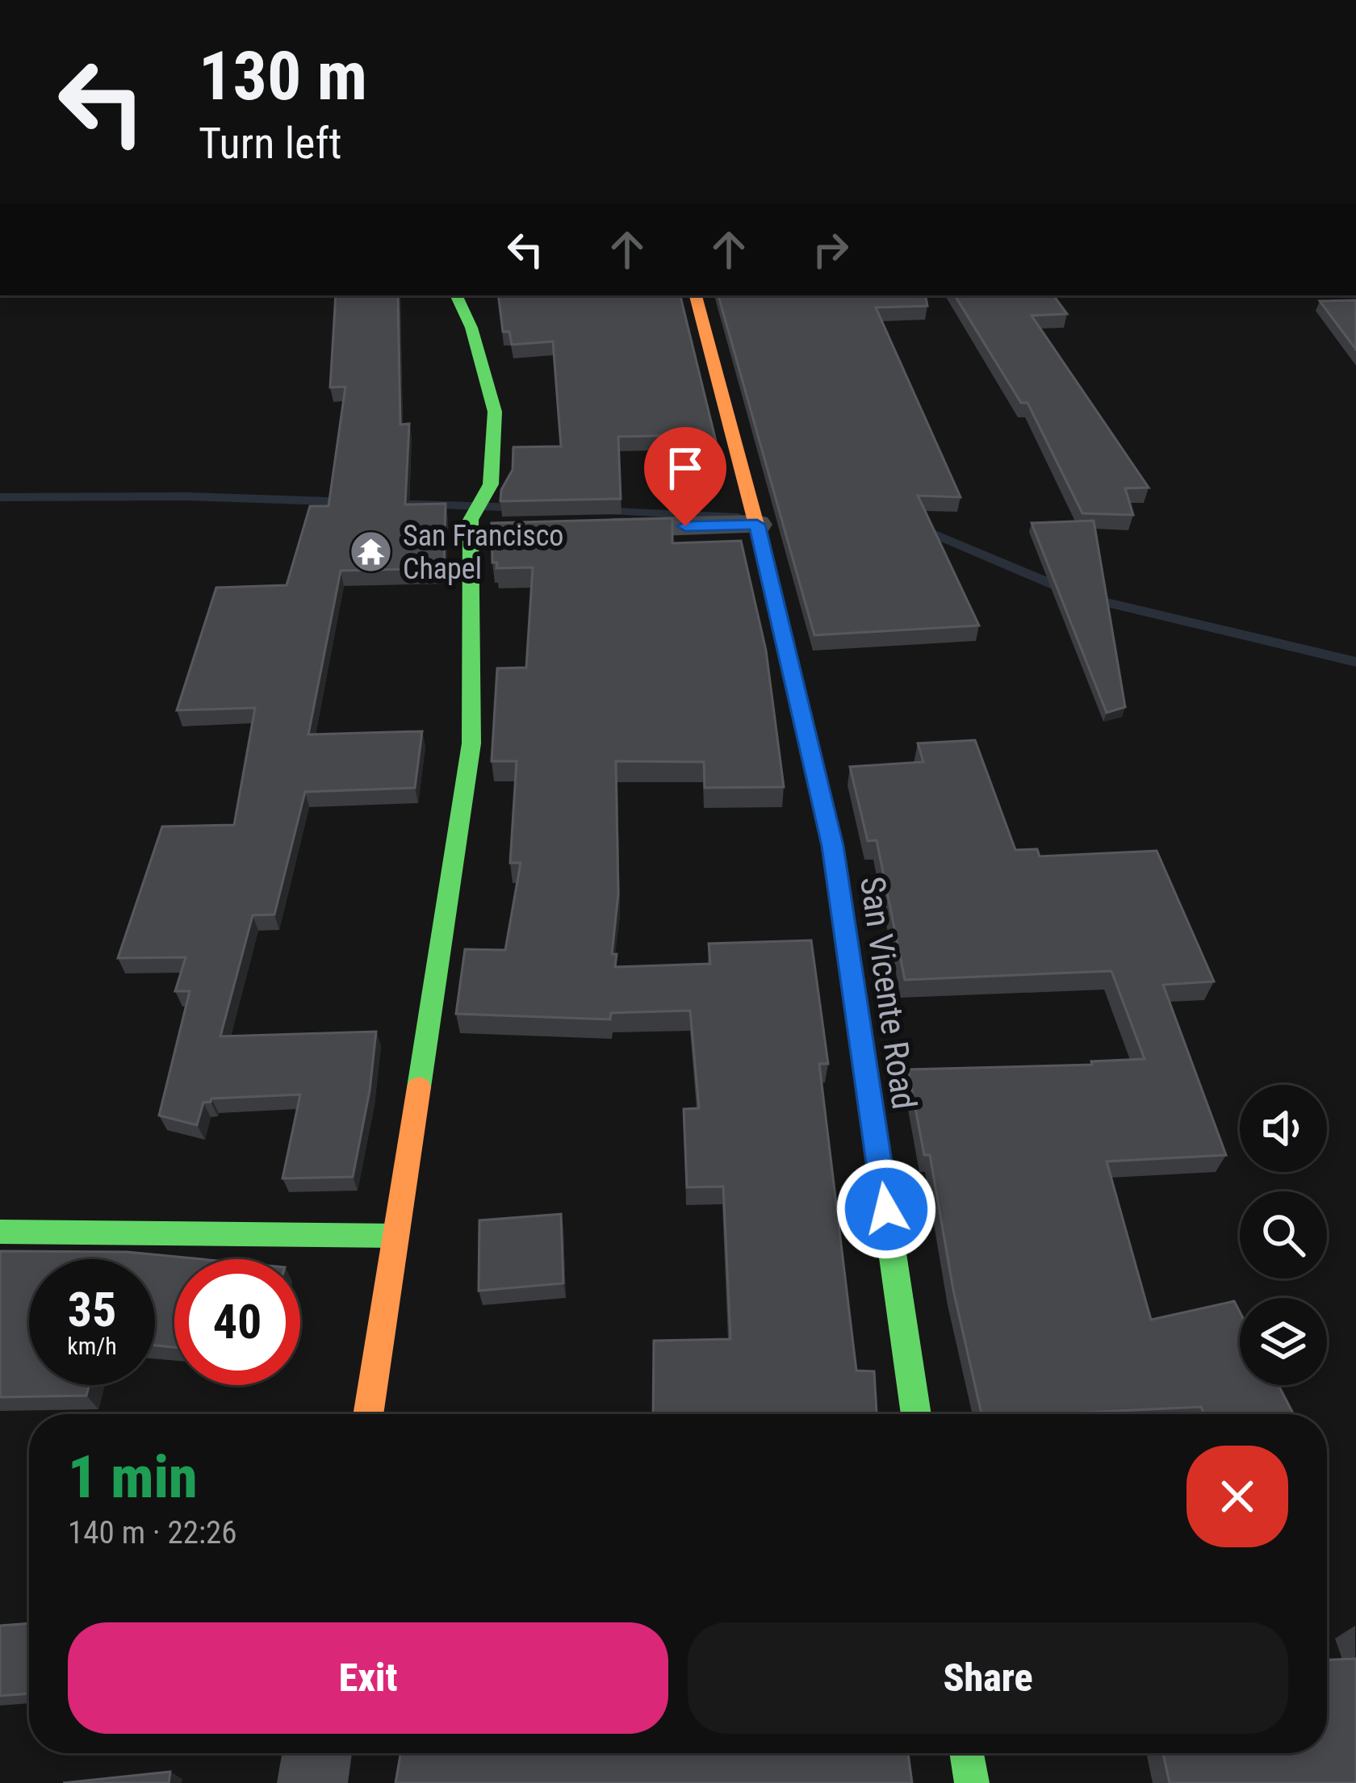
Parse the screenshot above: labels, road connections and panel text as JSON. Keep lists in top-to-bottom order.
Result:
{
  "streets": {
    "street": ["San Vicente Road"]
  },
  "places": {
    "temple": ["San Francisco Chapel"]
  },
  "page": {
    "turn": ["130 m", "Turn left"],
    "speed": "35 km/h",
    "limit": "40",
    "heading": ["1 min", "140 m · 22:26"],
    "buttons": ["Exit", "Share"]
  }
}
